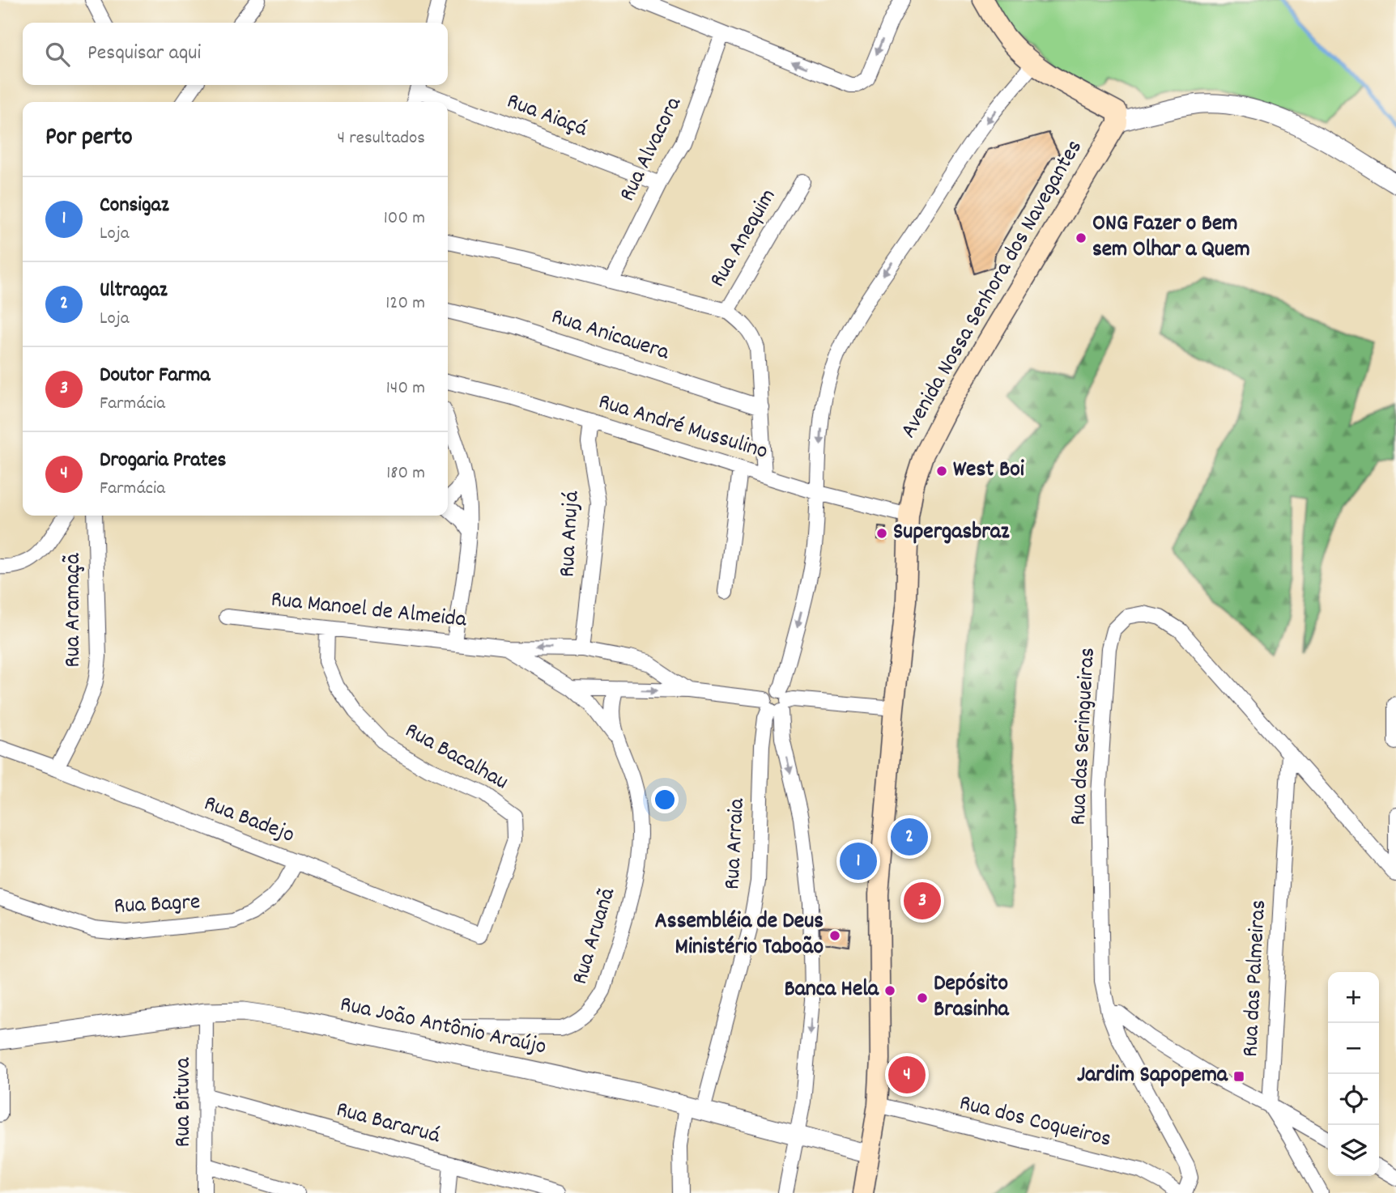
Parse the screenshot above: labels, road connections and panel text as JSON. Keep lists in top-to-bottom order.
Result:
{
  "streets": {
    "main road": ["Avenida Nossa Senhora dos Navegantes"],
    "street": [
      "Rua Aiaçá",
      "Rua Alvacora",
      "Rua Anequim",
      "Rua Anicauera",
      "Rua André Mussulino",
      "Rua Anujá",
      "Rua Aramaçã",
      "Rua Manoel de Almeida",
      "Rua das Seringueiras",
      "Rua Bacalhau",
      "Rua Badejo",
      "Rua Arraia",
      "Rua Bagre",
      "Rua Aruanã",
      "Rua das Palmeiras",
      "Rua João Antônio Araújo",
      "Rua Bituva",
      "Rua dos Coqueiros",
      "Rua Bararuá"
    ]
  },
  "crossings": [
    ["Rua Aiaçá", "Rua Alvacora"],
    ["Rua Anequim", "Rua Anicauera"],
    ["Rua Anequim", "Rua André Mussulino"],
    ["Avenida Nossa Senhora dos Navegantes", "Rua André Mussulino"],
    ["Avenida Nossa Senhora dos Navegantes", "Rua Manoel de Almeida"],
    ["Avenida Nossa Senhora dos Navegantes", "Rua João Antônio Araújo"],
    ["Avenida Nossa Senhora dos Navegantes", "Rua dos Coqueiros"],
    ["Rua André Mussulino", "Rua Anujá"],
    ["Rua André Mussulino", "Rua Arraia"],
    ["Rua Anujá", "Rua Manoel de Almeida"],
    ["Rua Aramaçã", "Rua Badejo"],
    ["Rua Manoel de Almeida", "Rua Bacalhau"],
    ["Rua Manoel de Almeida", "Rua Arraia"],
    ["Rua Manoel de Almeida", "Rua Aruanã"],
    ["Rua das Seringueiras", "Rua das Palmeiras"],
    ["Rua Bacalhau", "Rua Badejo"],
    ["Rua Badejo", "Rua Bagre"],
    ["Rua Arraia", "Rua João Antônio Araújo"],
    ["Rua João Antônio Araújo", "Rua Bituva"],
    ["Rua Bituva", "Rua Bararuá"]
  ],
  "one_way": ["Rua Arraia"],
  "places": {
    "other": [
      "ONG Fazer o Bem sem Olhar a Quem",
      "West Boi",
      "Supergasbraz",
      "Assembléia de Deus Ministério Taboão",
      "Banca Hela",
      "Depósito Brasinha"
    ],
    "transit": ["Jardim Sapopema"]
  },
  "page": {
    "search": "Pesquisar aqui",
    "heading": ["Por perto", "4 resultados"],
    "list": [
      {
        "mark": "1",
        "name": "Consigaz",
        "note": "Loja",
        "value": "100 m"
      },
      {
        "mark": "2",
        "name": "Ultragaz",
        "note": "Loja",
        "value": "120 m"
      },
      {
        "mark": "3",
        "name": "Doutor Farma",
        "note": "Farmácia",
        "value": "140 m"
      },
      {
        "mark": "4",
        "name": "Drogaria Prates",
        "note": "Farmácia",
        "value": "180 m"
      }
    ],
    "pins": [
      "2",
      "1",
      "3",
      "4"
    ],
    "map_buttons": ["+", "−"]
  }
}
